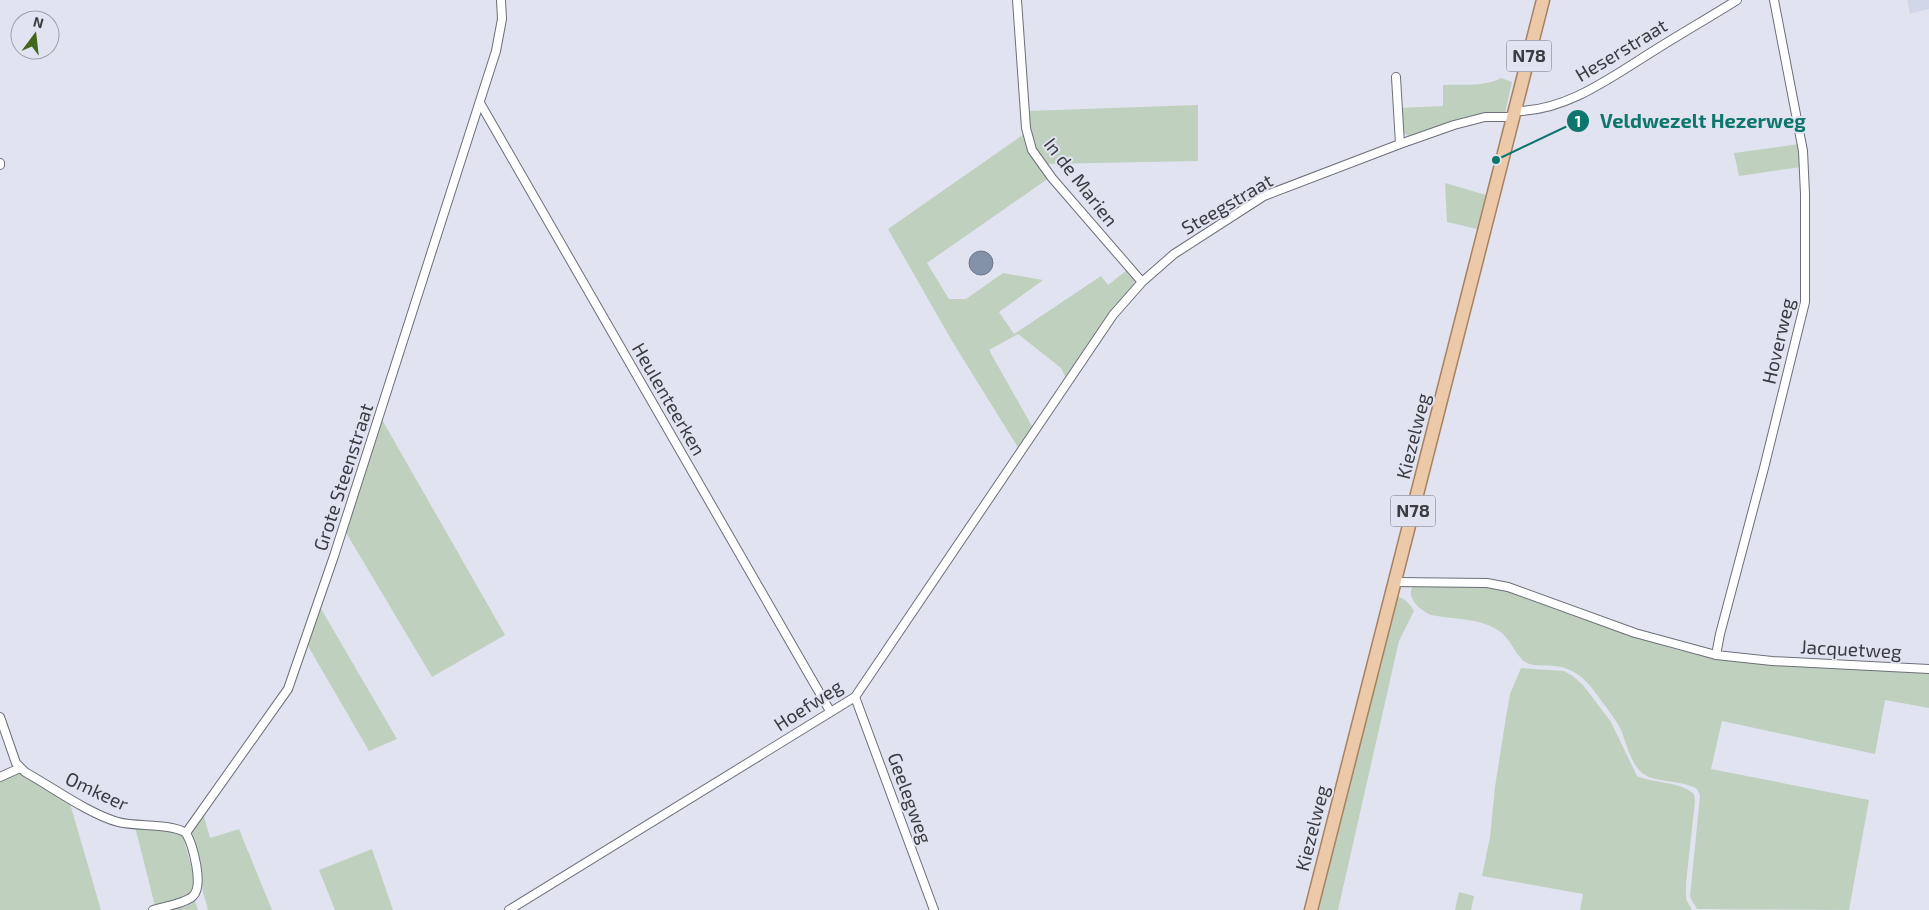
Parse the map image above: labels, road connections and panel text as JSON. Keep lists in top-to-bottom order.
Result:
{
  "streets": {
    "main road": ["N78", "Kiezelweg"],
    "street": [
      "Heserstraat",
      "In de Marien",
      "Steegstraat",
      "Hoverweg",
      "Heulenteerken",
      "Grote Steenstraat",
      "Jacquetweg",
      "Hoefweg",
      "Omkeer",
      "Geelegweg"
    ]
  },
  "crossings": [
    ["Heserstraat", "Steegstraat"],
    ["Heserstraat", "Kiezelweg"],
    ["In de Marien", "Steegstraat"],
    ["Steegstraat", "Kiezelweg"],
    ["Steegstraat", "Hoefweg"],
    ["Hoverweg", "Jacquetweg"],
    ["Heulenteerken", "Grote Steenstraat"],
    ["Heulenteerken", "Hoefweg"],
    ["Kiezelweg", "Jacquetweg"],
    ["Grote Steenstraat", "Omkeer"],
    ["Hoefweg", "Geelegweg"]
  ],
  "places": ["Veldwezelt Hezerweg"],
  "north": "top"
}
